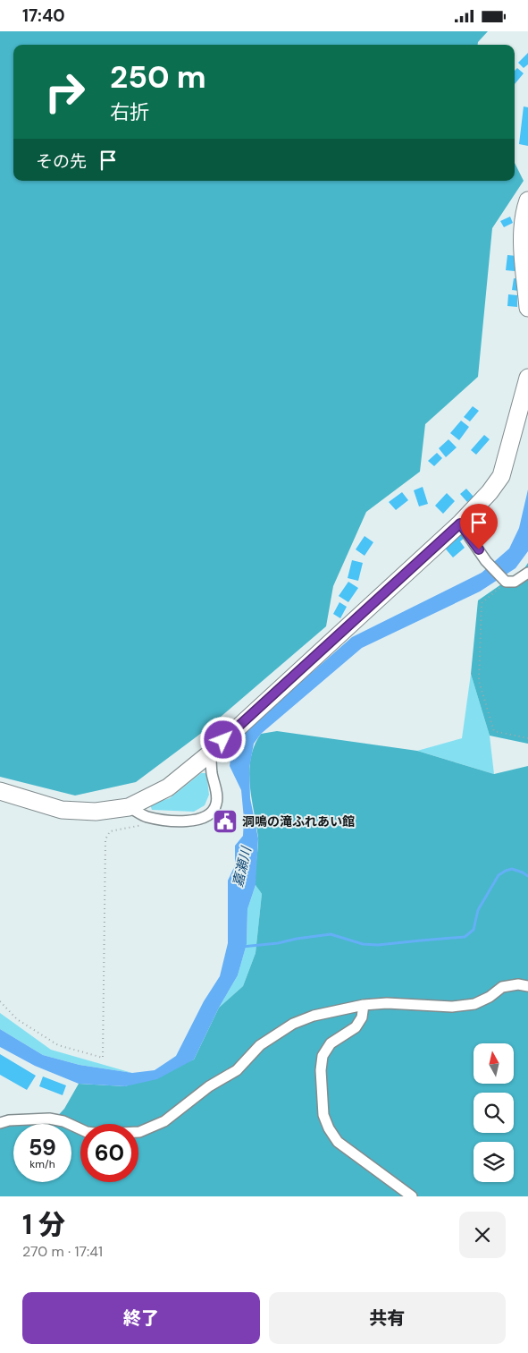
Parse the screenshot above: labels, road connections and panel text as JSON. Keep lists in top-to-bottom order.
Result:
{
  "water": ["嘉瀬川"],
  "places": {
    "public building": ["洞鳴の滝ふれあい館"]
  },
  "north": "top",
  "page": {
    "status": "17:40",
    "turn": ["250 m", "右折"],
    "then": "その先",
    "speed": "59 km/h",
    "limit": "60",
    "heading": ["1 分", "270 m · 17:41"],
    "buttons": ["終了", "共有"]
  }
}
